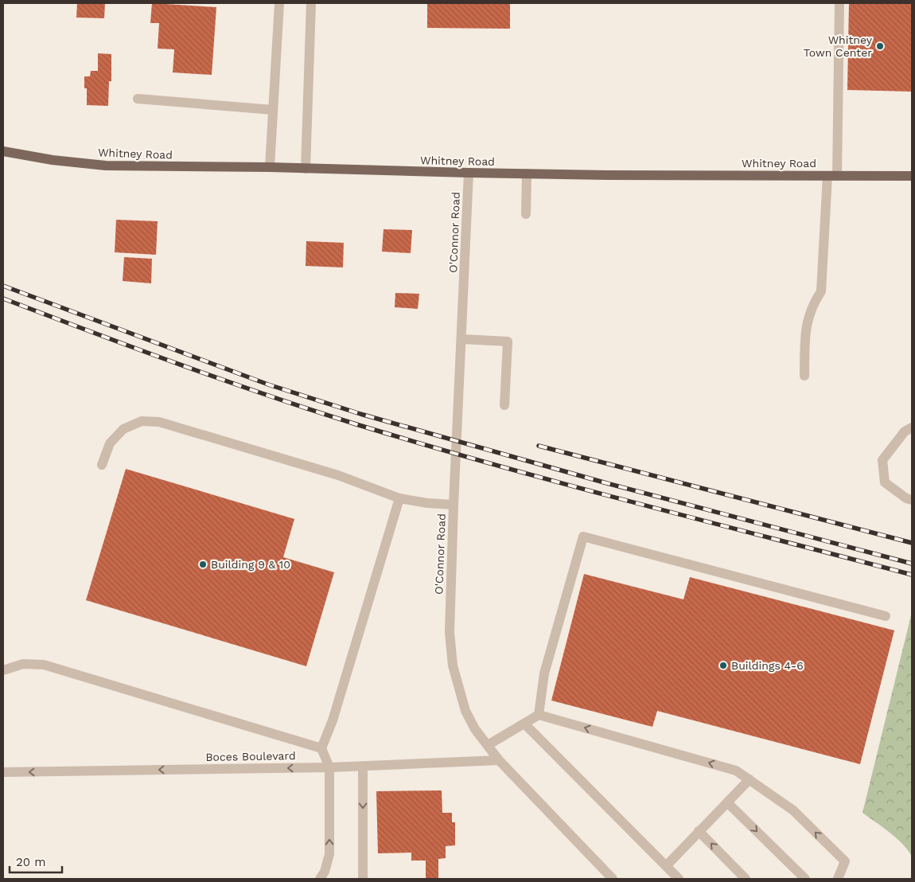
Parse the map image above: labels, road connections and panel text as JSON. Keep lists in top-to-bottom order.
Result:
{
  "streets": {
    "main road": ["Whitney Road"],
    "street": ["O'Connor Road", "Boces Boulevard"]
  },
  "crossings": [
    ["Whitney Road", "O'Connor Road"],
    ["O'Connor Road", "Boces Boulevard"]
  ],
  "places": ["Whitney Town Center", "Building 9 & 10", "Buildings 4-6"],
  "scale_bar": "20 m"
}
